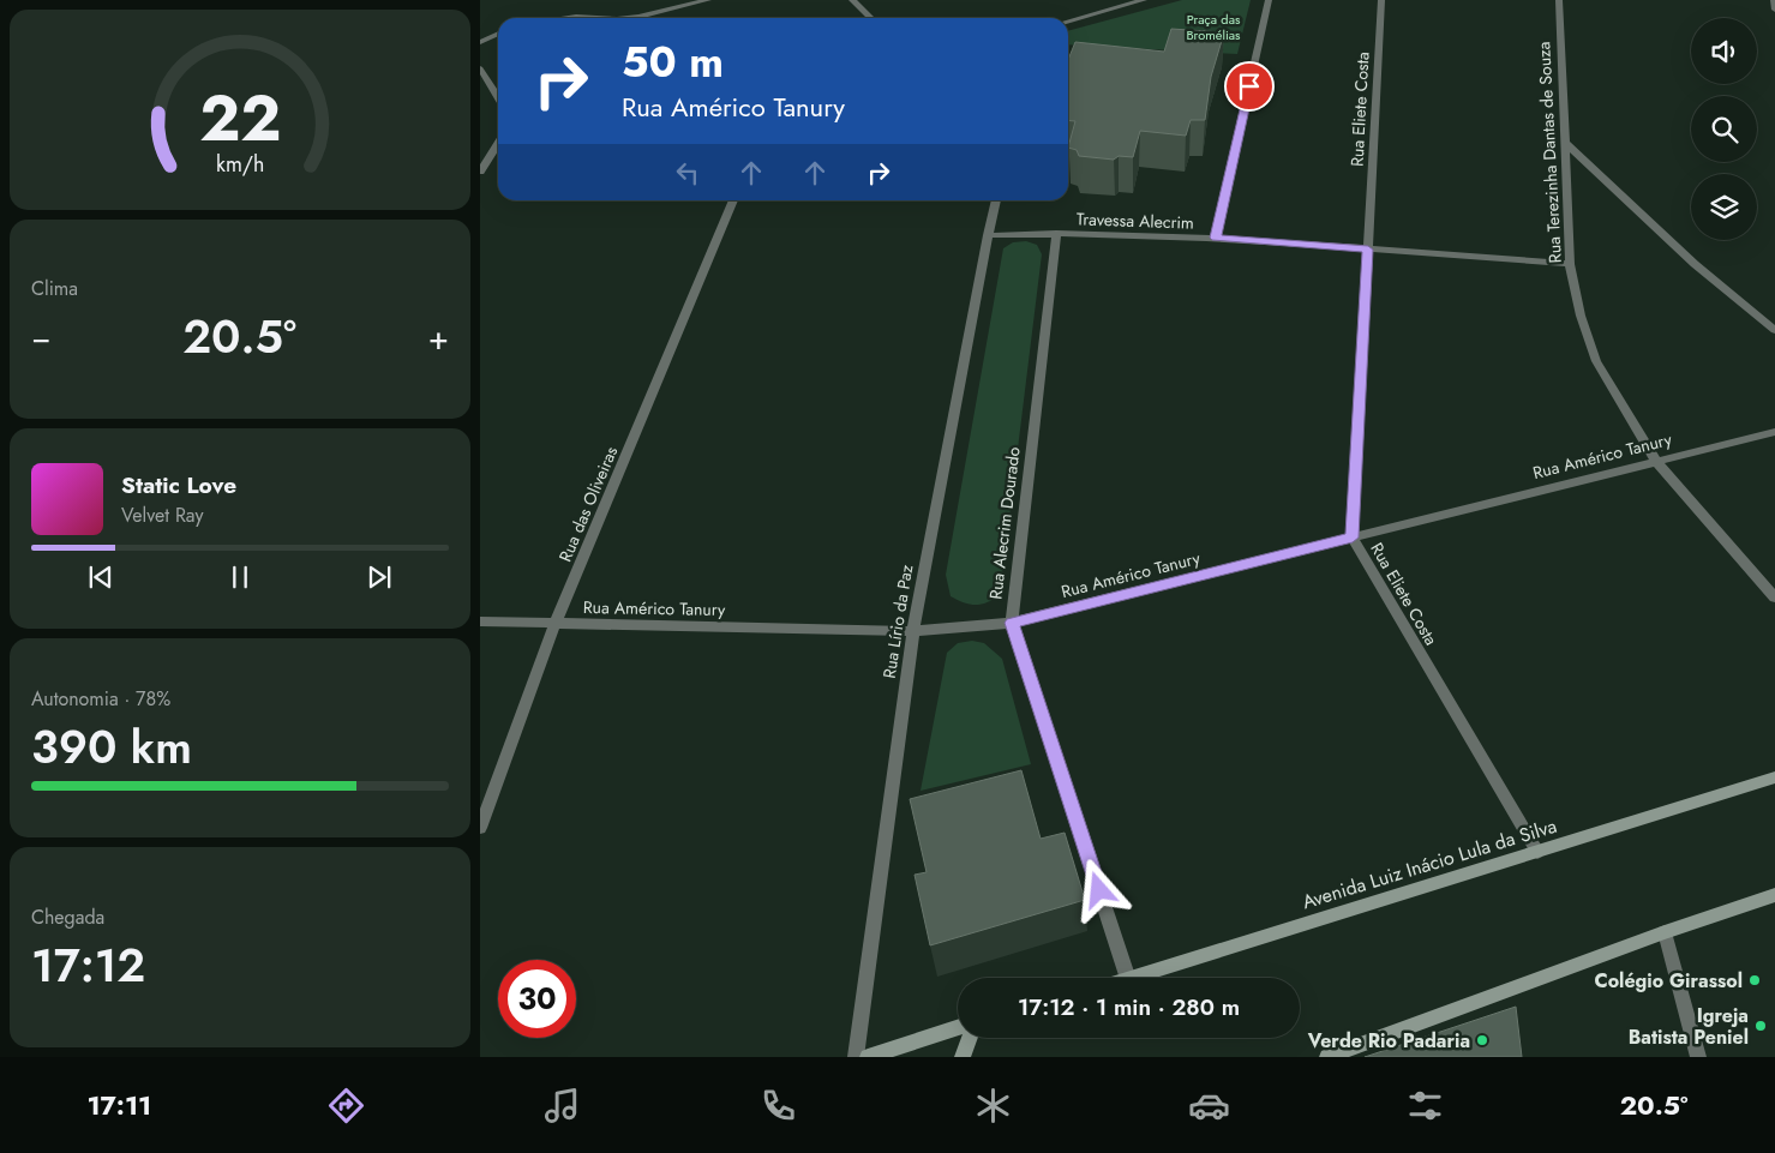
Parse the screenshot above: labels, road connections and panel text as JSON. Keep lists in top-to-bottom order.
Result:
{
  "streets": {
    "street": [
      "Rua Eliete Costa",
      "Rua Terezinha Dantas de Souza",
      "Travessa Alecrim",
      "Rua Américo Tanury",
      "Rua das Oliveiras",
      "Rua Alecrim Dourado",
      "Rua Lírio da Paz",
      "Avenida Luiz Inácio Lula da Silva"
    ]
  },
  "crossings": [
    ["Rua Eliete Costa", "Travessa Alecrim"],
    ["Rua Eliete Costa", "Rua Américo Tanury"],
    ["Rua Eliete Costa", "Avenida Luiz Inácio Lula da Silva"],
    ["Rua Terezinha Dantas de Souza", "Travessa Alecrim"],
    ["Rua Terezinha Dantas de Souza", "Rua Américo Tanury"],
    ["Travessa Alecrim", "Rua Alecrim Dourado"],
    ["Travessa Alecrim", "Rua Lírio da Paz"],
    ["Rua Américo Tanury", "Rua das Oliveiras"],
    ["Rua Américo Tanury", "Rua Alecrim Dourado"],
    ["Rua Américo Tanury", "Rua Lírio da Paz"]
  ],
  "parks": ["Praça das Bromélias"],
  "places": ["Colégio Girassol", "Igreja Batista Peniel", "Verde Rio Padaria"],
  "page": {
    "turn": ["50 m", "Rua Américo Tanury"],
    "tile": [
      "Clima",
      ["Autonomia · 78%", "390 km"],
      ["Chegada", "17:12"]
    ],
    "heat": ["−", "20.5°", "+"],
    "song": ["Static Love", "Velvet Ray"],
    "limit": "30",
    "trip": "17:12 · 1 min · 280 m",
    "tabs": ["17:11", "20.5°"],
    "gauge": ["22", "km/h"]
  }
}
